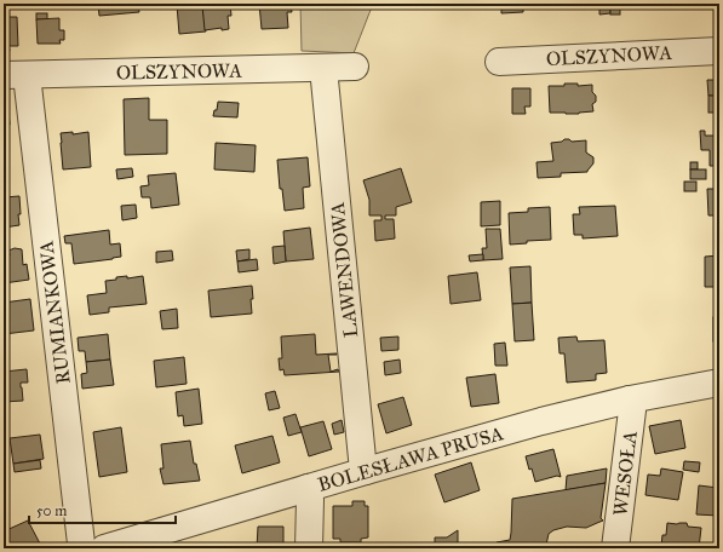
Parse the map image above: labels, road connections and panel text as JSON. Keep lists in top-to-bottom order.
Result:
{
  "streets": {
    "street": [
      "OLSZYNOWA",
      "LAWENDOWA",
      "RUMIANKOWA",
      "BOLESŁAWA PRUSA",
      "WESOŁA"
    ]
  },
  "crossings": [
    ["OLSZYNOWA", "LAWENDOWA"],
    ["OLSZYNOWA", "RUMIANKOWA"],
    ["LAWENDOWA", "BOLESŁAWA PRUSA"],
    ["BOLESŁAWA PRUSA", "WESOŁA"]
  ],
  "scale_bar": "50 m"
}
